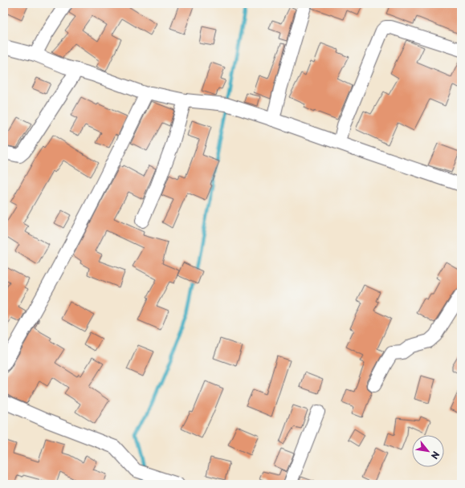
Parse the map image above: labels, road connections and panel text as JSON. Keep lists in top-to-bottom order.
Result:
{
  "north": "bottom right"
}
